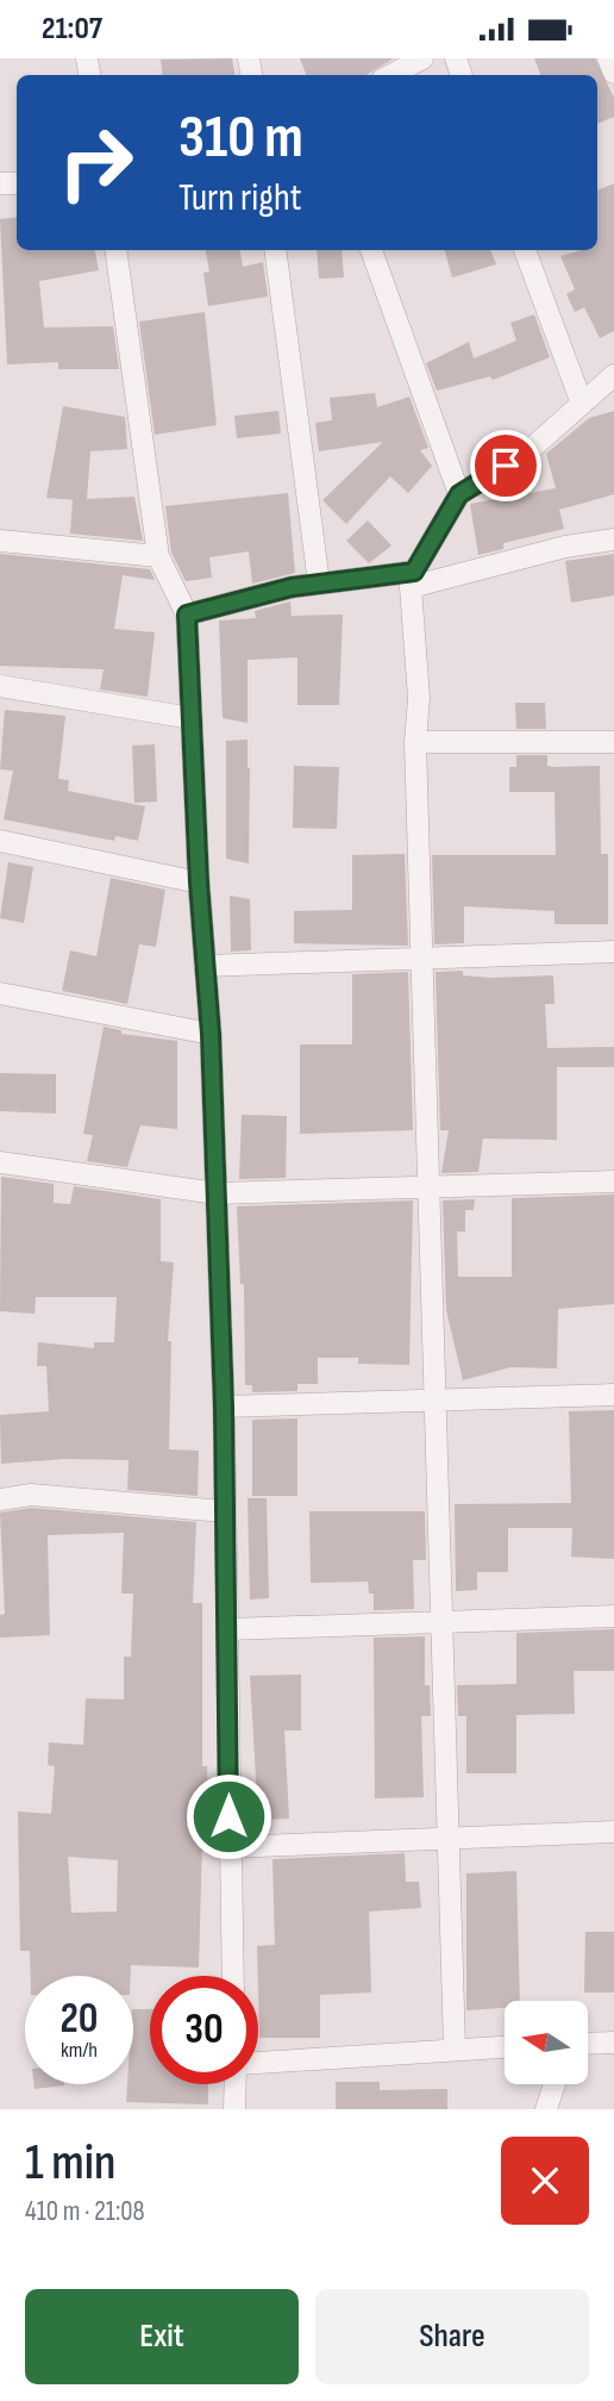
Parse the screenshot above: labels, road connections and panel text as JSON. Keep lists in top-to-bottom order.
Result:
{
  "north": "left",
  "page": {
    "status": "21:07",
    "turn": ["310 m", "Turn right"],
    "speed": "20 km/h",
    "limit": "30",
    "heading": ["1 min", "410 m · 21:08"],
    "buttons": ["Exit", "Share"]
  }
}
